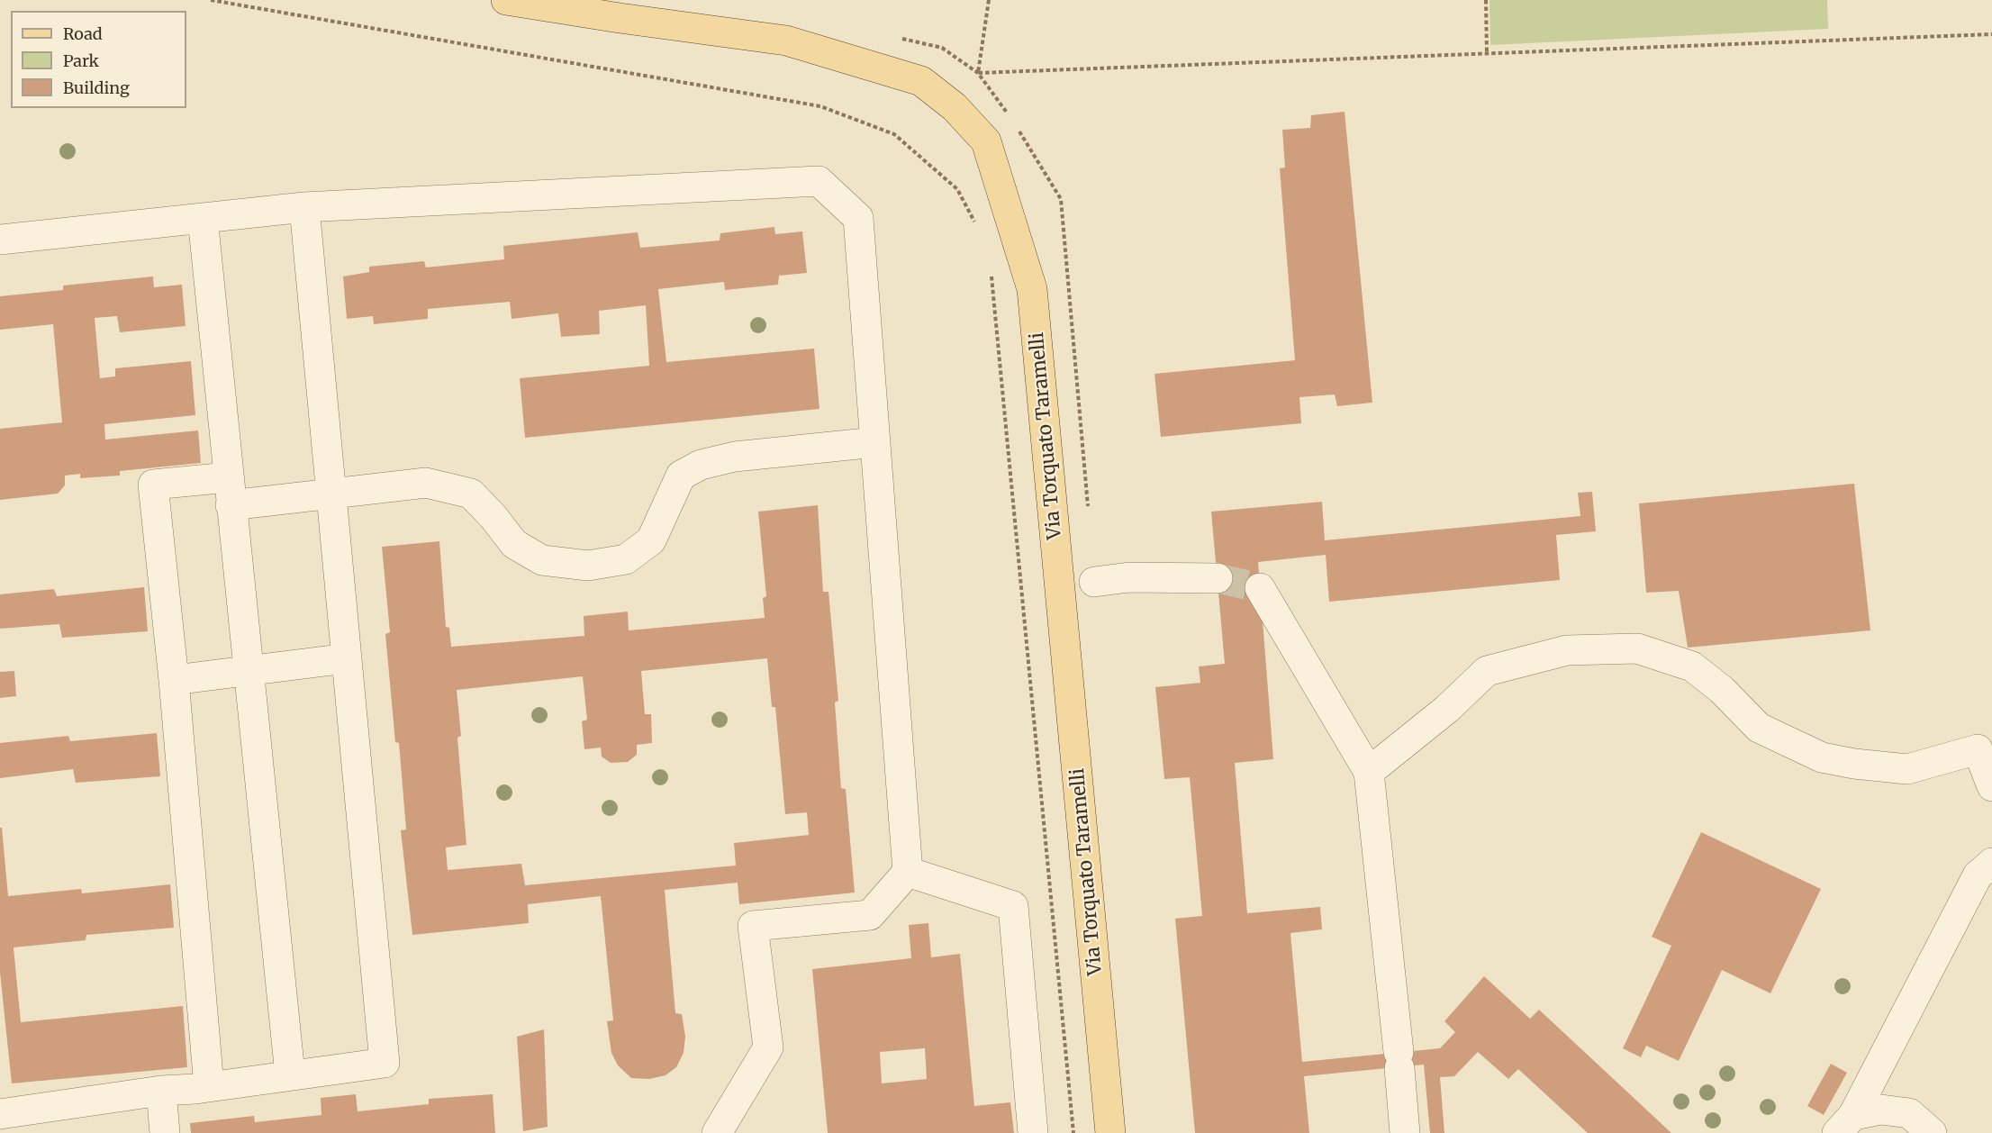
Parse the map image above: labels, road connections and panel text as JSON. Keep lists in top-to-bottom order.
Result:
{
  "streets": {
    "main road": ["Via Torquato Taramelli"]
  },
  "legend": ["Road", "Park", "Building"]
}
